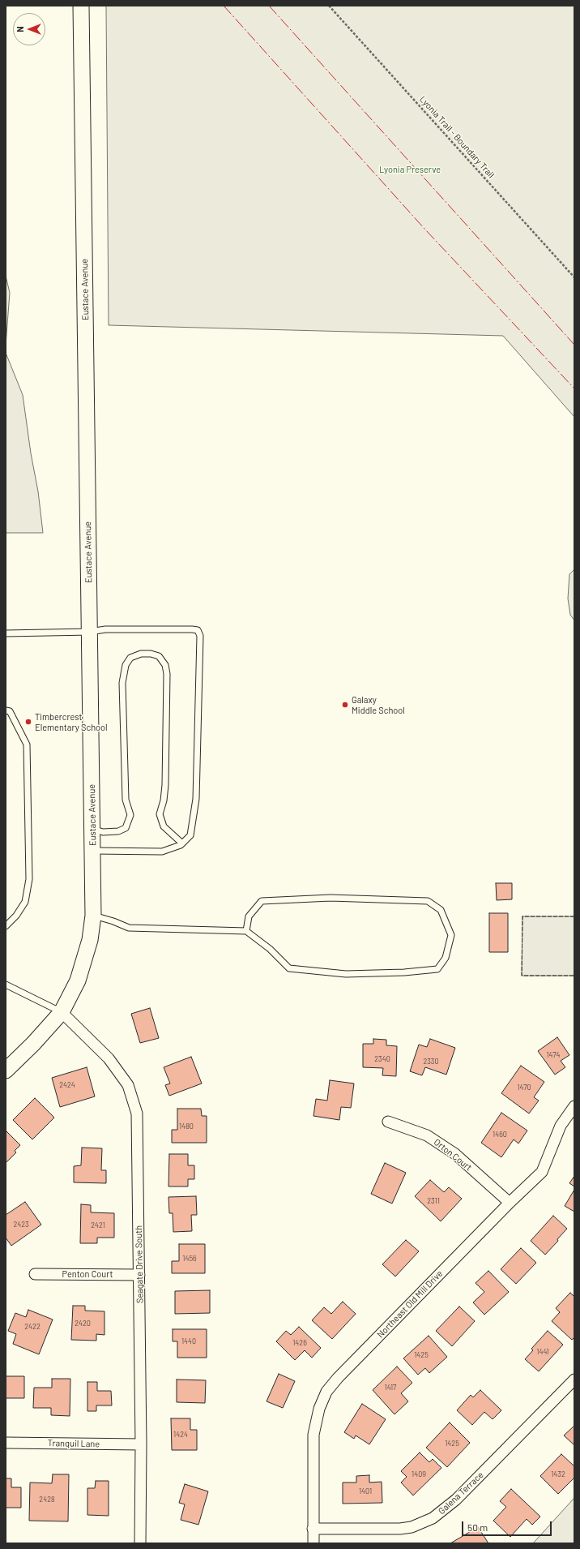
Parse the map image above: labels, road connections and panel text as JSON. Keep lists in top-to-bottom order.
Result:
{
  "streets": {
    "street": [
      "Eustace Avenue",
      "Orton Court",
      "Seagate Drive South",
      "Penton Court",
      "Northeast Old Mill Drive",
      "Tranquil Lane",
      "Galena Terrace"
    ],
    "path": ["Lyonia Trail - Boundary Trail"]
  },
  "crossings": [
    ["Eustace Avenue", "Seagate Drive South"],
    ["Orton Court", "Northeast Old Mill Drive"],
    ["Seagate Drive South", "Penton Court"],
    ["Seagate Drive South", "Tranquil Lane"],
    ["Northeast Old Mill Drive", "Galena Terrace"]
  ],
  "parks": ["Lyonia Preserve"],
  "places": ["Galaxy Middle School", "Timbercrest Elementary School"],
  "house_numbers": [
    "1474",
    "2340",
    "2330",
    "2424",
    "1470",
    "1480",
    "1460",
    "2311",
    "2423",
    "2421",
    "1456",
    "2420",
    "2422",
    "1440",
    "1426",
    "1441",
    "1425",
    "1417",
    "1424",
    "1425",
    "1409",
    "1432",
    "1401",
    "2428"
  ],
  "scale_bar": "50 m",
  "north": "left"
}
